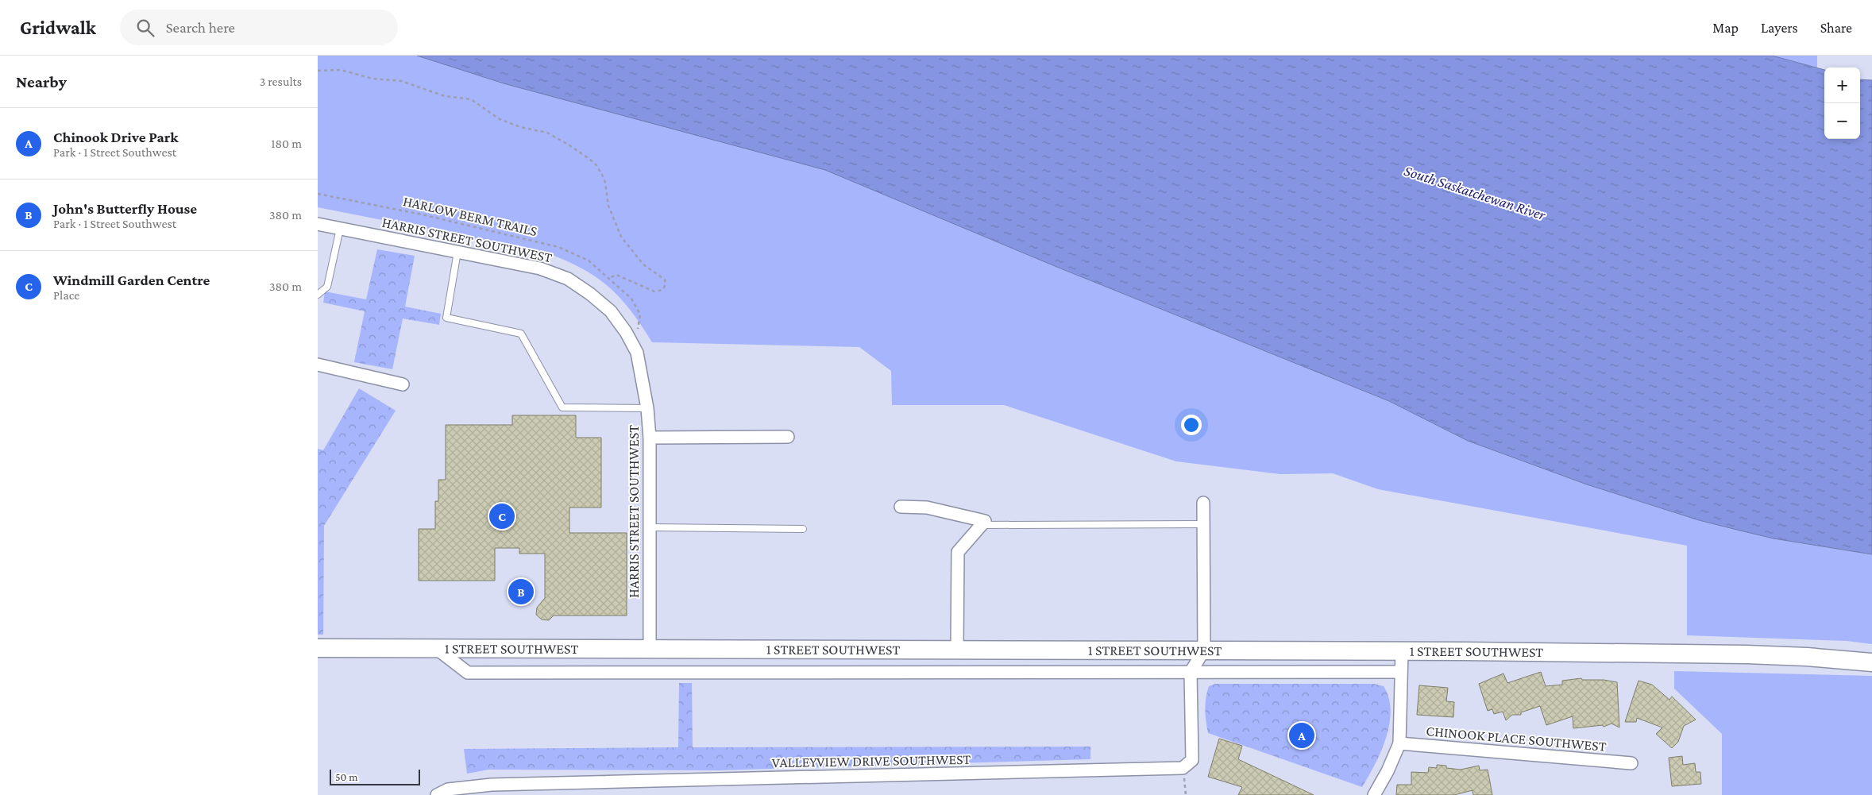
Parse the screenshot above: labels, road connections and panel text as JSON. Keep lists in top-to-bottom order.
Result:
{
  "streets": {
    "street": [
      "HARRIS STREET SOUTHWEST",
      "1 STREET SOUTHWEST",
      "CHINOOK PLACE SOUTHWEST",
      "VALLEYVIEW DRIVE SOUTHWEST"
    ],
    "path": ["HARLOW BERM TRAILS"]
  },
  "crossings": [
    ["HARRIS STREET SOUTHWEST", "1 STREET SOUTHWEST"]
  ],
  "water": ["South Saskatchewan River"],
  "scale_bar": "50 m",
  "page": {
    "header": "Gridwalk",
    "search": "Search here",
    "nav": ["Map", "Layers", "Share"],
    "heading": ["Nearby", "3 results"],
    "map_buttons": ["+", "−"],
    "list": [
      {
        "mark": "A",
        "name": "Chinook Drive Park",
        "note": "Park · 1 Street Southwest",
        "value": "180 m"
      },
      {
        "mark": "B",
        "name": "John's Butterfly House",
        "note": "Park · 1 Street Southwest",
        "value": "380 m"
      },
      {
        "mark": "C",
        "name": "Windmill Garden Centre",
        "note": "Place",
        "value": "380 m"
      }
    ],
    "pins": ["C", "B", "A"],
    "scale": "50 m"
  }
}
